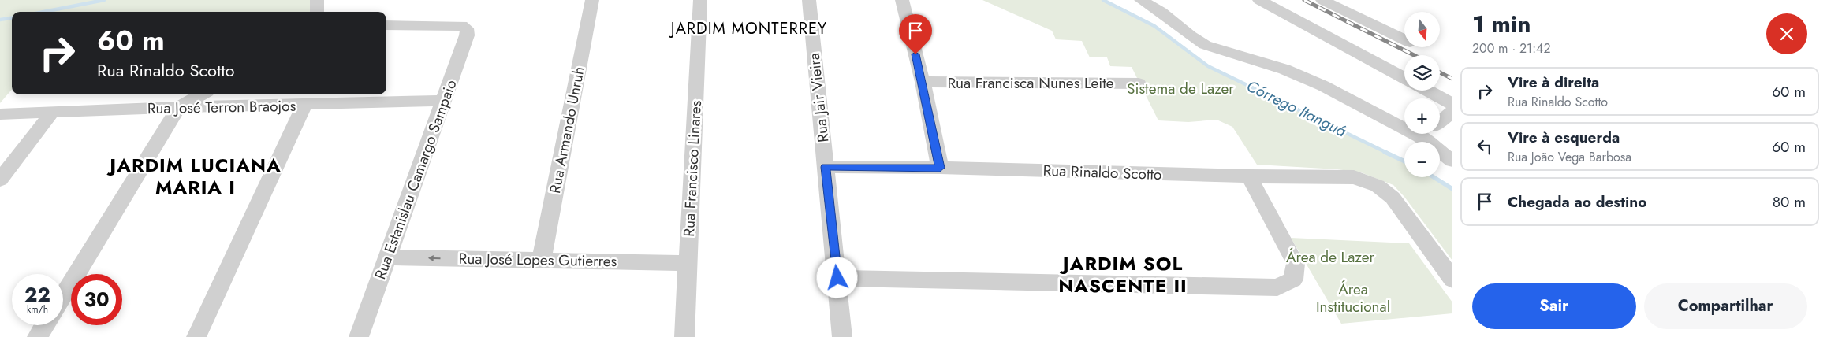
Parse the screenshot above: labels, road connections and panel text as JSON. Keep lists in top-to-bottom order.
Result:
{
  "streets": {
    "street": [
      "Rua Francisca Nunes Leite",
      "Rua Jair Vieira",
      "Rua José Terron Braojos",
      "Rua Armando Unruh",
      "Rua Francisco Linares",
      "Rua Rinaldo Scotto",
      "Rua Estanislau Camargo Sampaio",
      "Rua José Lopes Gutierres"
    ]
  },
  "crossings": [
    ["Rua Jair Vieira", "Rua Rinaldo Scotto"],
    ["Rua José Terron Braojos", "Rua Estanislau Camargo Sampaio"],
    ["Rua Armando Unruh", "Rua José Lopes Gutierres"],
    ["Rua Francisco Linares", "Rua José Lopes Gutierres"],
    ["Rua Estanislau Camargo Sampaio", "Rua José Lopes Gutierres"]
  ],
  "one_way": ["Rua José Lopes Gutierres"],
  "districts": ["JARDIM MONTERREY", "JARDIM LUCIANA MARIA I", "JARDIM SOL NASCENTE II"],
  "water": ["Córrego Itanguá"],
  "parks": ["Sistema de Lazer", "Área de Lazer", "Área Institucional"],
  "north": "bottom",
  "page": {
    "heading": ["1 min", "200 m · 21:42"],
    "map_buttons": ["+", "−"],
    "turn": ["60 m", "Rua Rinaldo Scotto"],
    "list": [
      {
        "name": "Vire à direita",
        "note": "Rua Rinaldo Scotto",
        "value": "60 m"
      },
      {
        "name": "Vire à esquerda",
        "note": "Rua João Vega Barbosa",
        "value": "60 m"
      },
      {
        "name": "Chegada ao destino",
        "value": "80 m"
      }
    ],
    "speed": "22 km/h",
    "limit": "30",
    "buttons": ["Sair", "Compartilhar"]
  }
}
